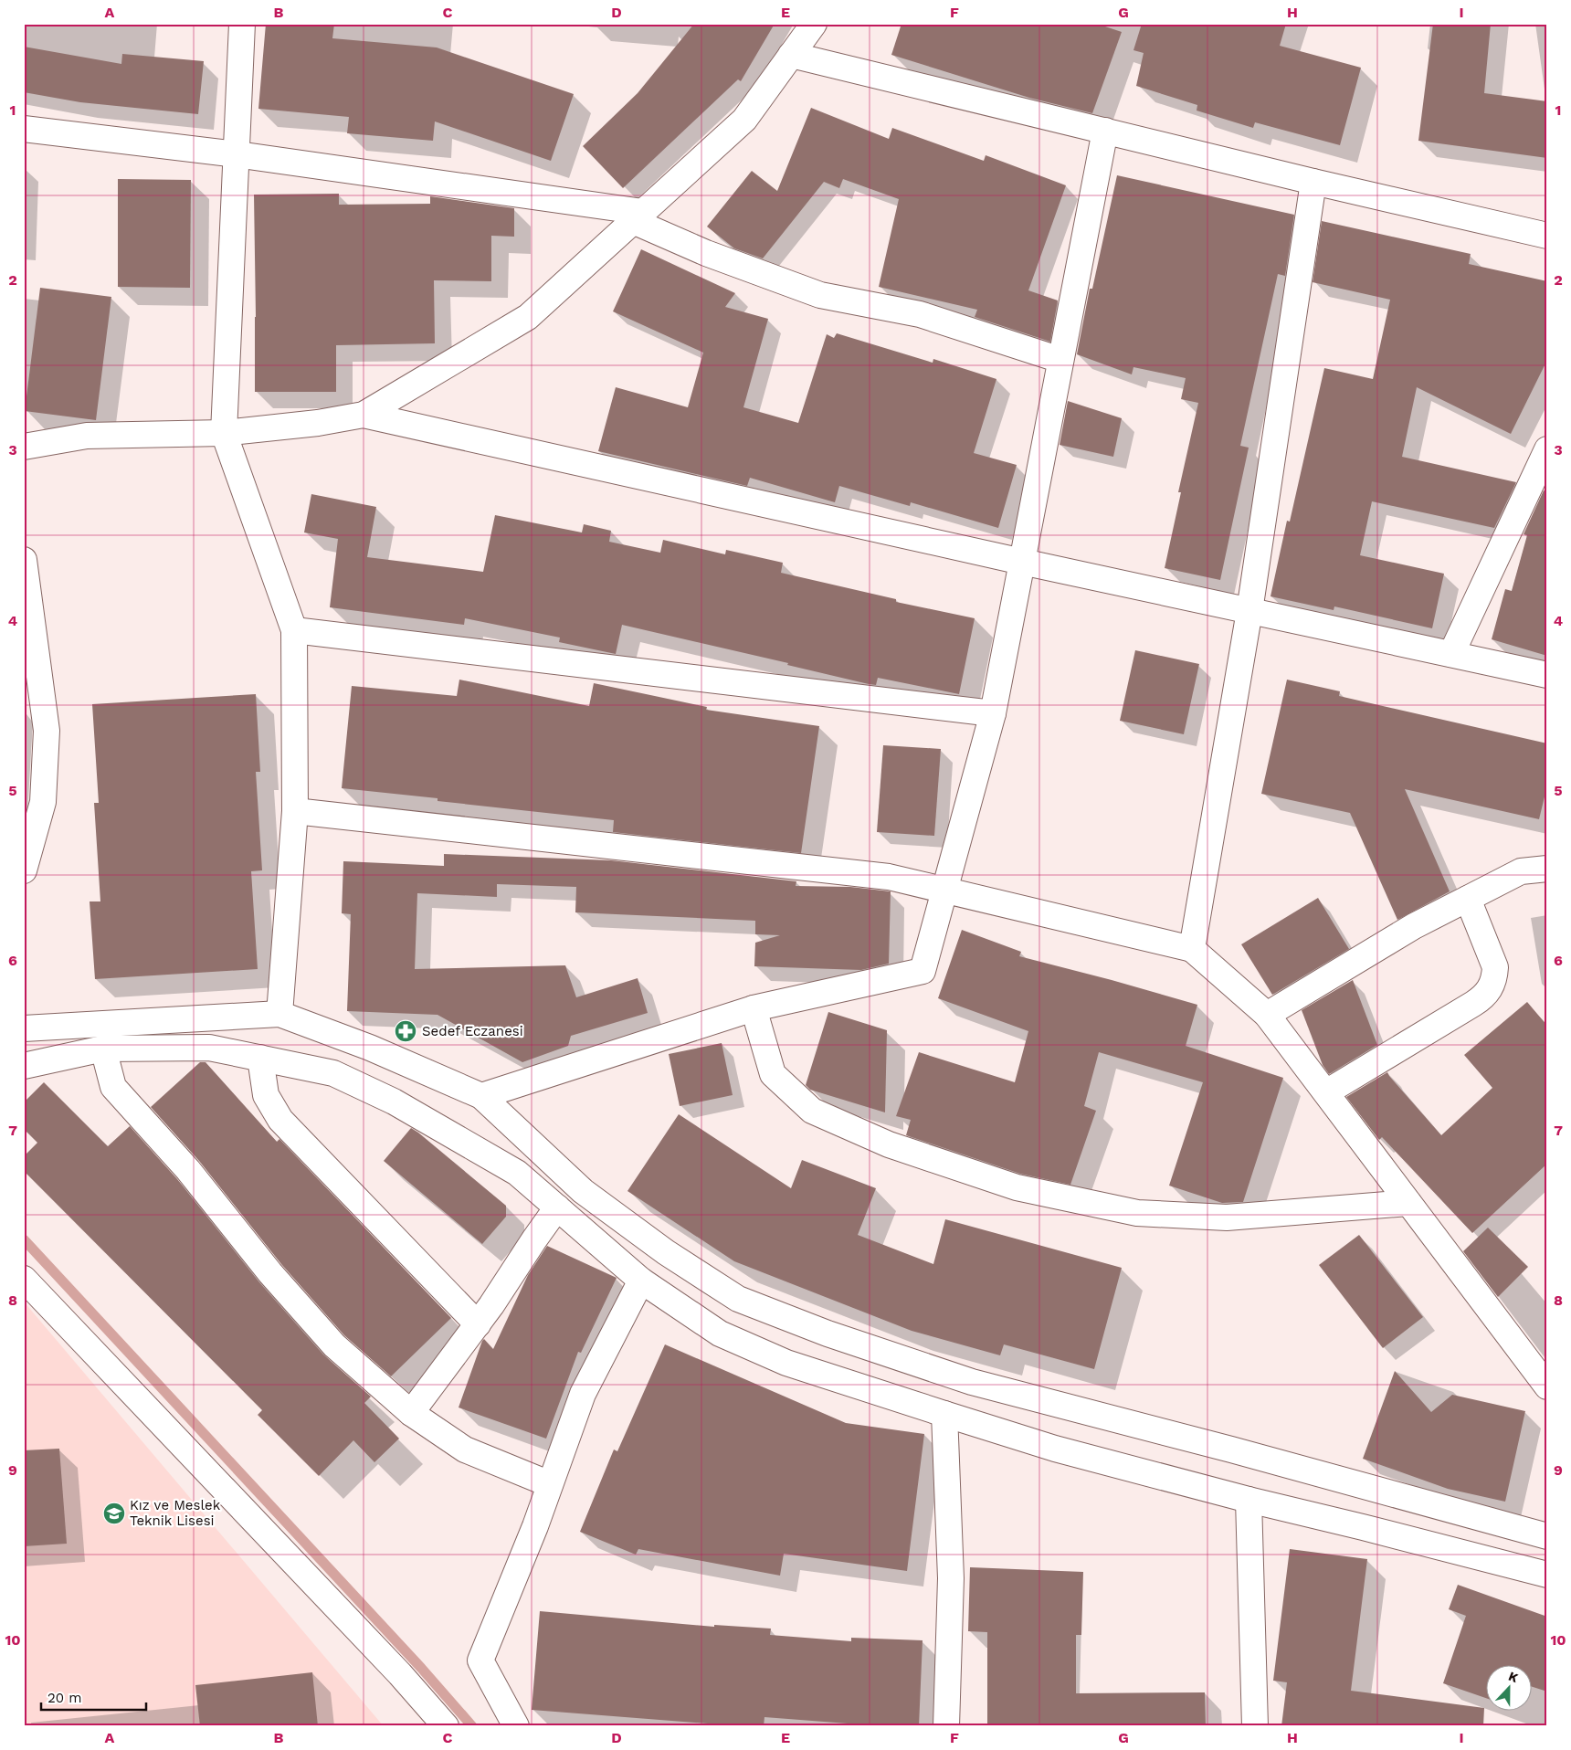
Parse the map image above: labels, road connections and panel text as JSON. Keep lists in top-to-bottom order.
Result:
{
  "places": {
    "pharmacy": ["Sedef Eczanesi"],
    "school or university": ["Kız ve Meslek Teknik Lisesi"]
  },
  "scale_bar": "20 m",
  "north": "top",
  "grid": {
    "columns": [
      "A",
      "B",
      "C",
      "D",
      "E",
      "F",
      "G",
      "H",
      "I"
    ],
    "rows": [
      "1",
      "2",
      "3",
      "4",
      "5",
      "6",
      "7",
      "8",
      "9",
      "10"
    ]
  }
}
